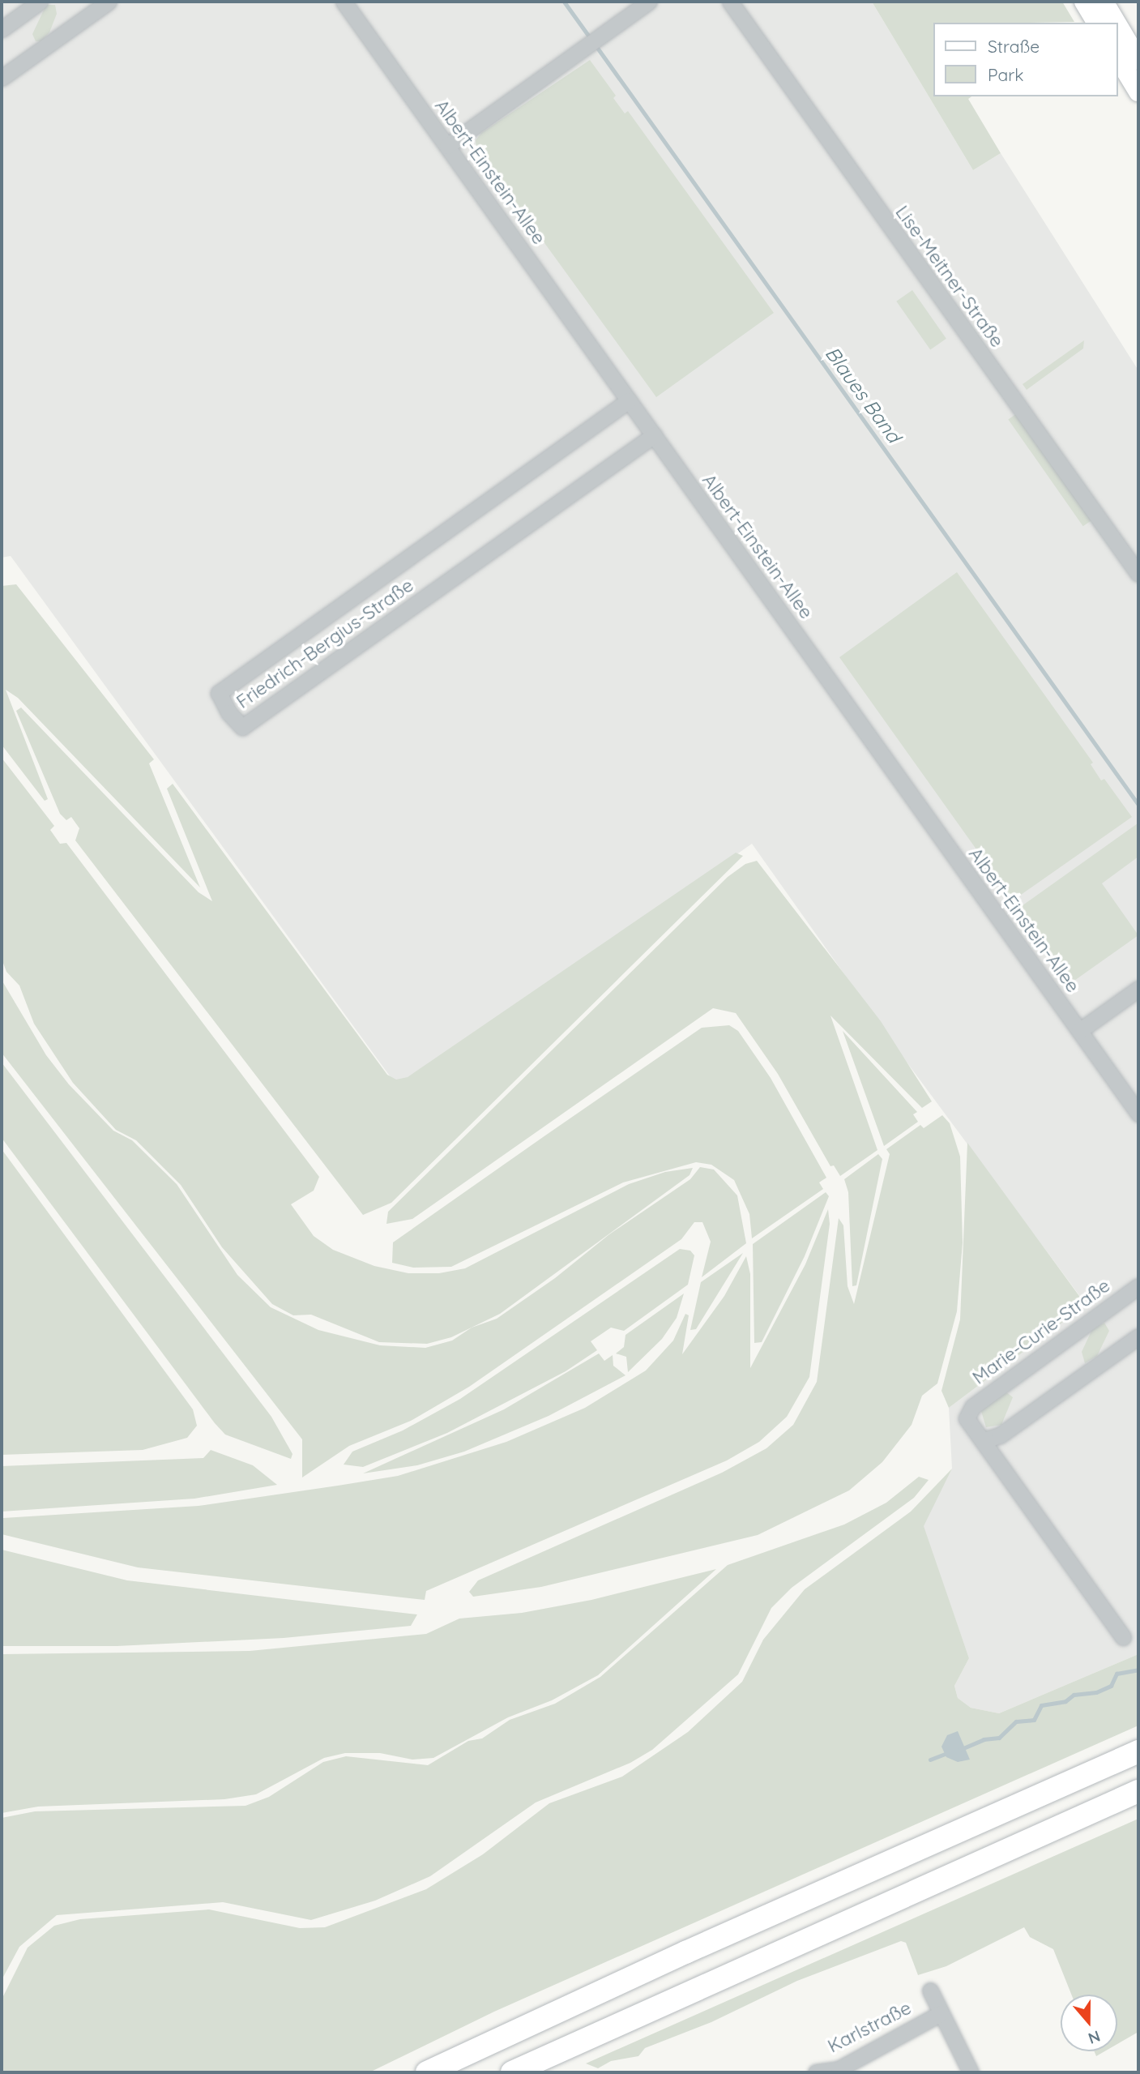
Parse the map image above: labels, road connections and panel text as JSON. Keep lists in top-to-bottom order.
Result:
{
  "streets": {
    "street": [
      "Albert-Einstein-Allee",
      "Lise-Meitner-Straße",
      "Friedrich-Bergius-Straße",
      "Marie-Curie-Straße",
      "Karlstraße"
    ]
  },
  "crossings": [
    ["Albert-Einstein-Allee", "Friedrich-Bergius-Straße"]
  ],
  "water": ["Blaues Band"],
  "legend": ["Straße", "Park"],
  "north": "bottom"
}
